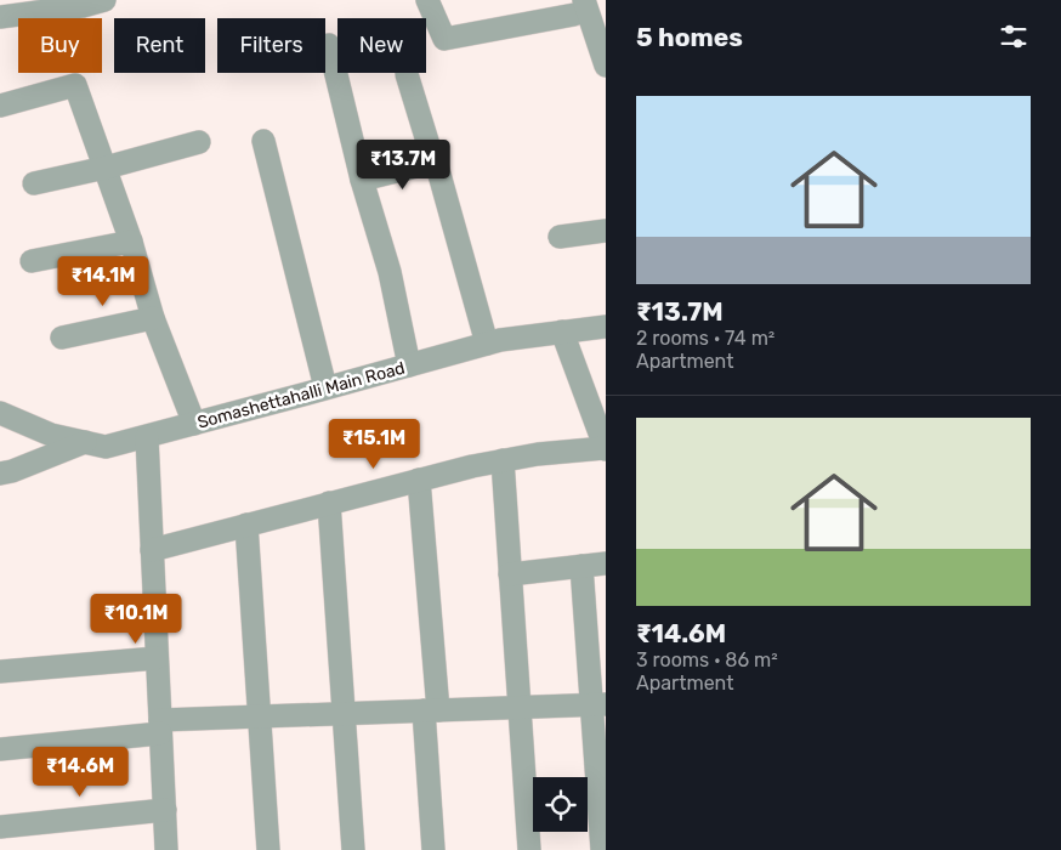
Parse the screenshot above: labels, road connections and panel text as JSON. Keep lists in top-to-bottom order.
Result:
{
  "streets": {
    "street": ["Somashettahalli Main Road"]
  },
  "page": {
    "heading": "5 homes",
    "chip": [
      "Buy",
      "Rent",
      "Filters",
      "New"
    ],
    "list": [
      {
        "name": "₹13.7M",
        "note": "2 rooms · 74 m² · Apartment"
      },
      {
        "name": "₹14.6M",
        "note": "3 rooms · 86 m² · Apartment"
      }
    ],
    "price": [
      "₹13.7M",
      "₹14.1M",
      "₹15.1M",
      "₹10.1M",
      "₹14.6M"
    ]
  }
}
